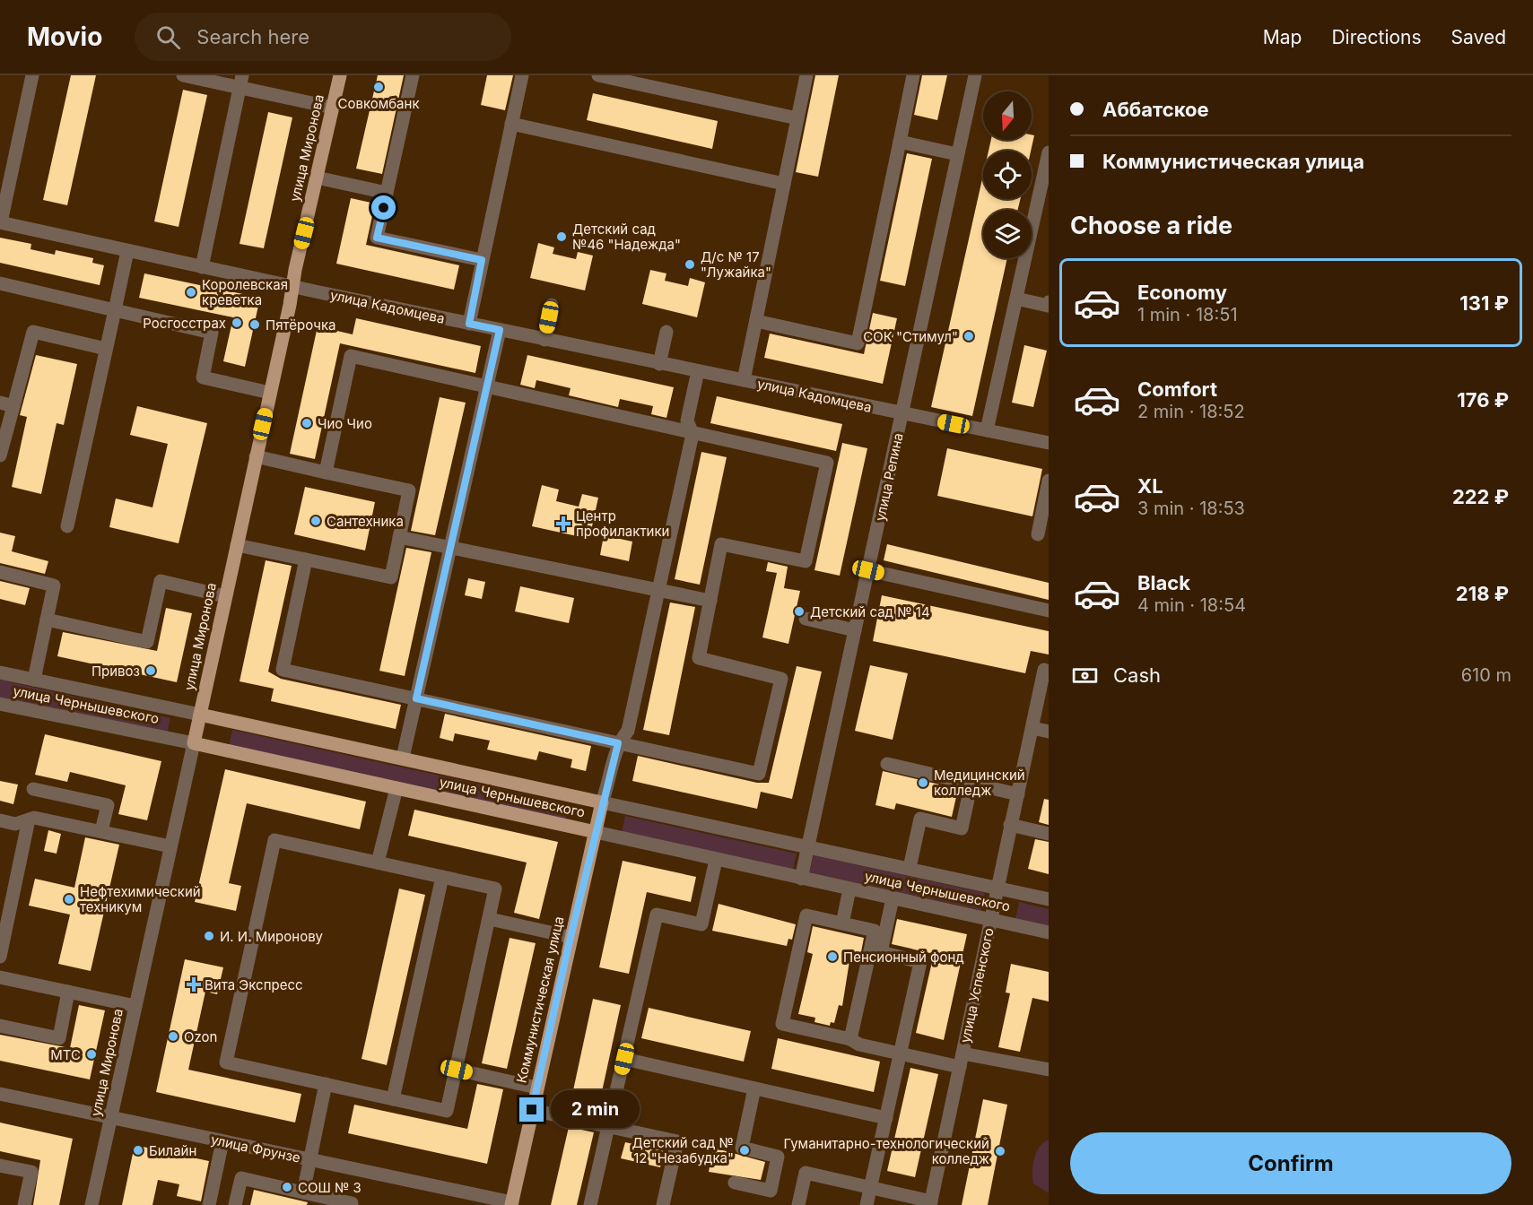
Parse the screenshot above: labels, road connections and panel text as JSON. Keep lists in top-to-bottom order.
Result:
{
  "streets": {
    "main road": ["улица Миронова", "улица Чернышевского", "Коммунистическая улица"],
    "street": [
      "улица Кадомцева",
      "улица Репина",
      "улица Успенского",
      "улица Фрунзе"
    ]
  },
  "crossings": [
    ["улица Миронова", "улица Кадомцева"],
    ["улица Миронова", "улица Чернышевского"],
    ["улица Миронова", "улица Фрунзе"],
    ["улица Кадомцева", "улица Репина"],
    ["улица Репина", "улица Чернышевского"],
    ["улица Чернышевского", "улица Успенского"],
    ["улица Чернышевского", "Коммунистическая улица"],
    ["Коммунистическая улица", "улица Фрунзе"]
  ],
  "places": {
    "other": [
      "Совкомбанк",
      "Детский сад №46 \"Надежда\"",
      "Д/с № 17 \"Лужайка\"",
      "Королевская креветка",
      "Росгосстрах",
      "Пятёрочка",
      "СОК \"Стимул\"",
      "Чио Чио",
      "Сантехника",
      "Детский сад № 14",
      "Привоз",
      "Медицинский колледж",
      "Нефтехимический техникум",
      "И. И. Миронову",
      "Пенсионный фонд",
      "Ozon",
      "МТС",
      "Билайн",
      "Детский сад № 12 \"Незабудка\"",
      "Гуманитарно-технологический колледж",
      "СОШ № 3"
    ],
    "health": ["Центр профилактики", "Вита Экспресс"]
  },
  "north": "bottom",
  "page": {
    "header": "Movio",
    "search": "Search here",
    "nav": ["Map", "Directions", "Saved"],
    "banner": ["Аббатское", "Коммунистическая улица"],
    "heading": "Choose a ride",
    "list": [
      {
        "name": "Economy",
        "note": "1 min · 18:51",
        "value": "131 ₽"
      },
      {
        "name": "Comfort",
        "note": "2 min · 18:52",
        "value": "176 ₽"
      },
      {
        "name": "XL",
        "note": "3 min · 18:53",
        "value": "222 ₽"
      },
      {
        "name": "Black",
        "note": "4 min · 18:54",
        "value": "218 ₽"
      }
    ],
    "pay": ["Cash", "610 m"],
    "bubble": "2 min",
    "buttons": "Confirm"
  }
}
